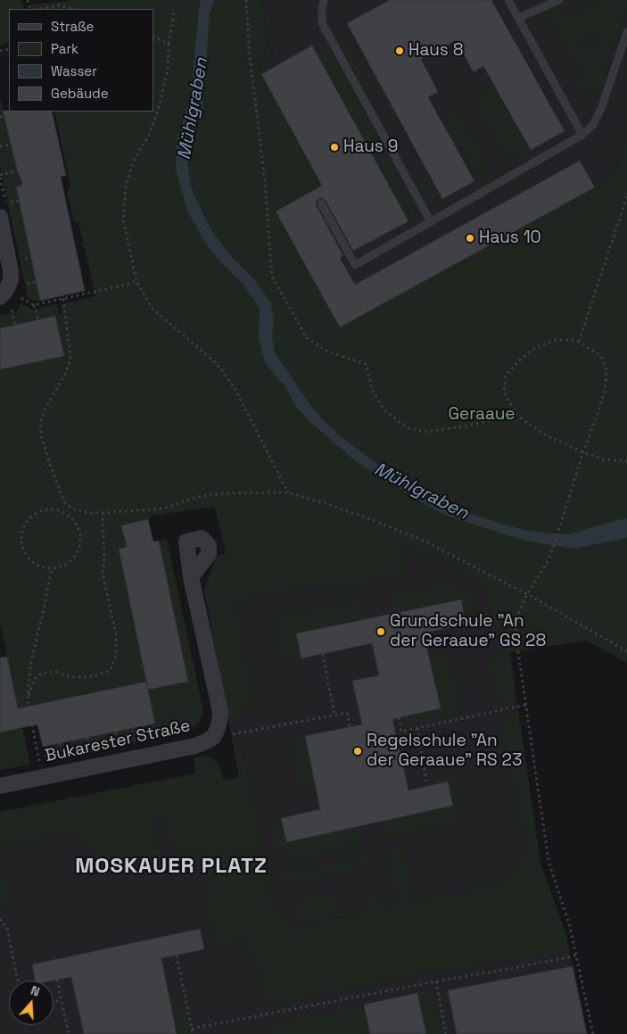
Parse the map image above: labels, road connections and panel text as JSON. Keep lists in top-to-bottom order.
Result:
{
  "streets": {
    "street": ["Bukarester Straße"]
  },
  "districts": ["MOSKAUER PLATZ"],
  "water": ["Mühlgraben"],
  "parks": ["Geraaue"],
  "places": [
    "Haus 8",
    "Haus 9",
    "Haus 10",
    "Grundschule \"An der Geraaue\" GS 28",
    "Regelschule \"An der Geraaue\" RS 23"
  ],
  "legend": [
    "Straße",
    "Park",
    "Wasser",
    "Gebäude"
  ],
  "north": "top"
}
